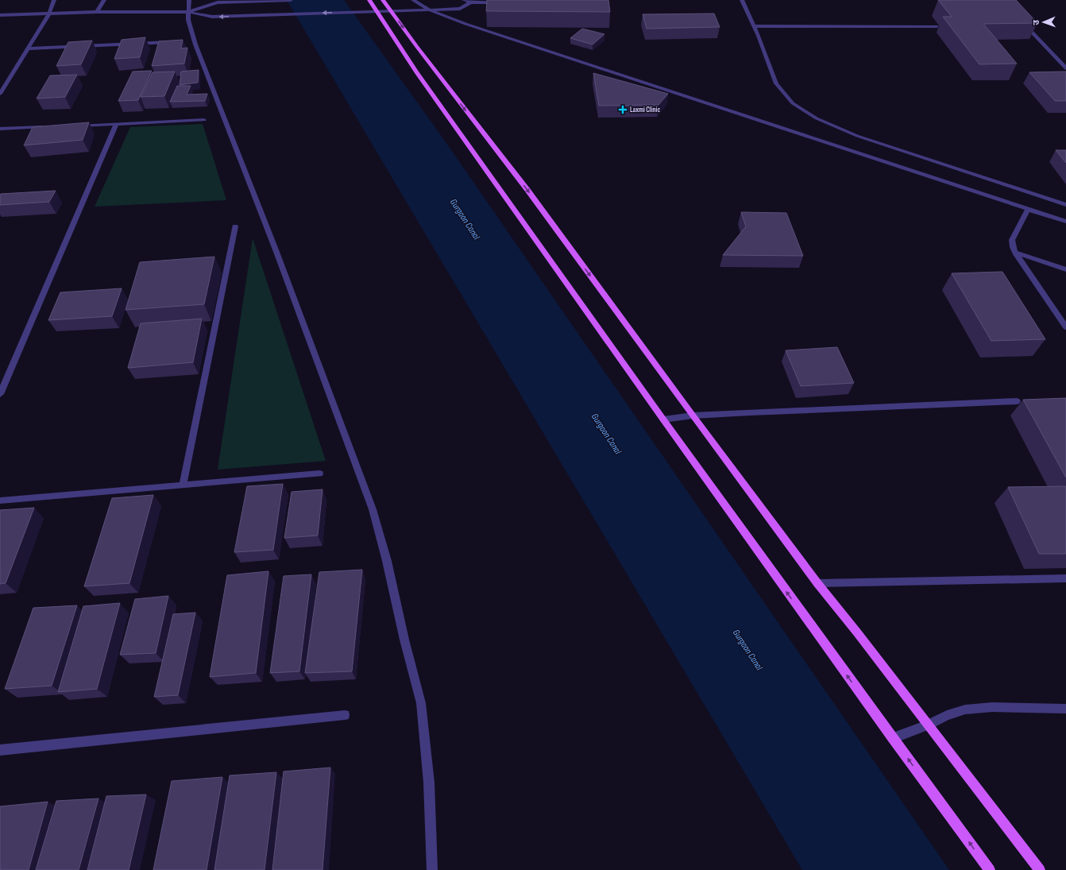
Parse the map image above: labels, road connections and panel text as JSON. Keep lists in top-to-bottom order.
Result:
{
  "water": ["Gurgaon Canal"],
  "places": {
    "health": ["Laxmi Clinic"]
  },
  "north": "left"
}
